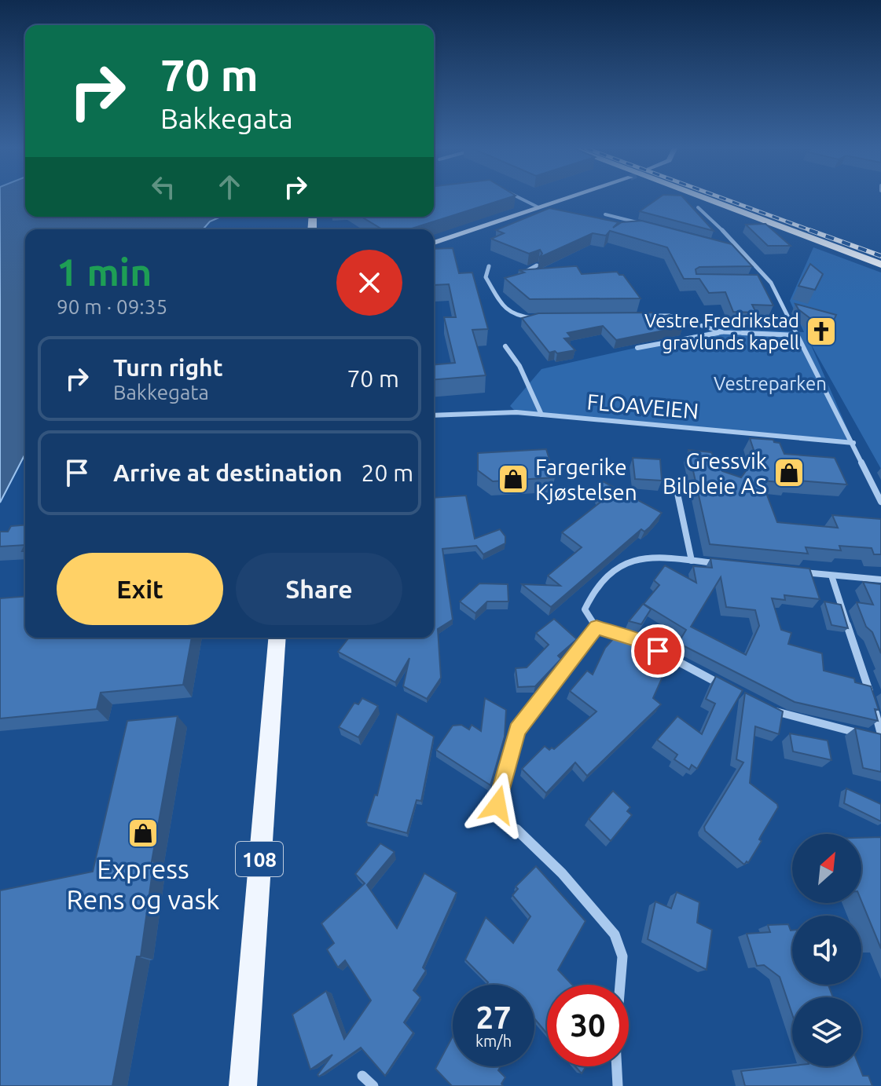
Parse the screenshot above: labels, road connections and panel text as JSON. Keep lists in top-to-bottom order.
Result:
{
  "streets": {
    "main road": ["108"],
    "street": ["FLOAVEIEN"]
  },
  "parks": ["Vestreparken"],
  "places": {
    "church": ["Vestre Fredrikstad gravlunds kapell"],
    "shop": ["Gressvik Bilpleie AS", "Fargerike Kjøstelsen", "Express Rens og vask"]
  },
  "north": "top right",
  "page": {
    "turn": ["70 m", "Bakkegata"],
    "heading": ["1 min", "90 m · 09:35"],
    "list": [
      {
        "name": "Turn right",
        "note": "Bakkegata",
        "value": "70 m"
      },
      {
        "name": "Arrive at destination",
        "value": "20 m"
      }
    ],
    "buttons": ["Exit", "Share"],
    "speed": "27 km/h",
    "limit": "30"
  }
}
